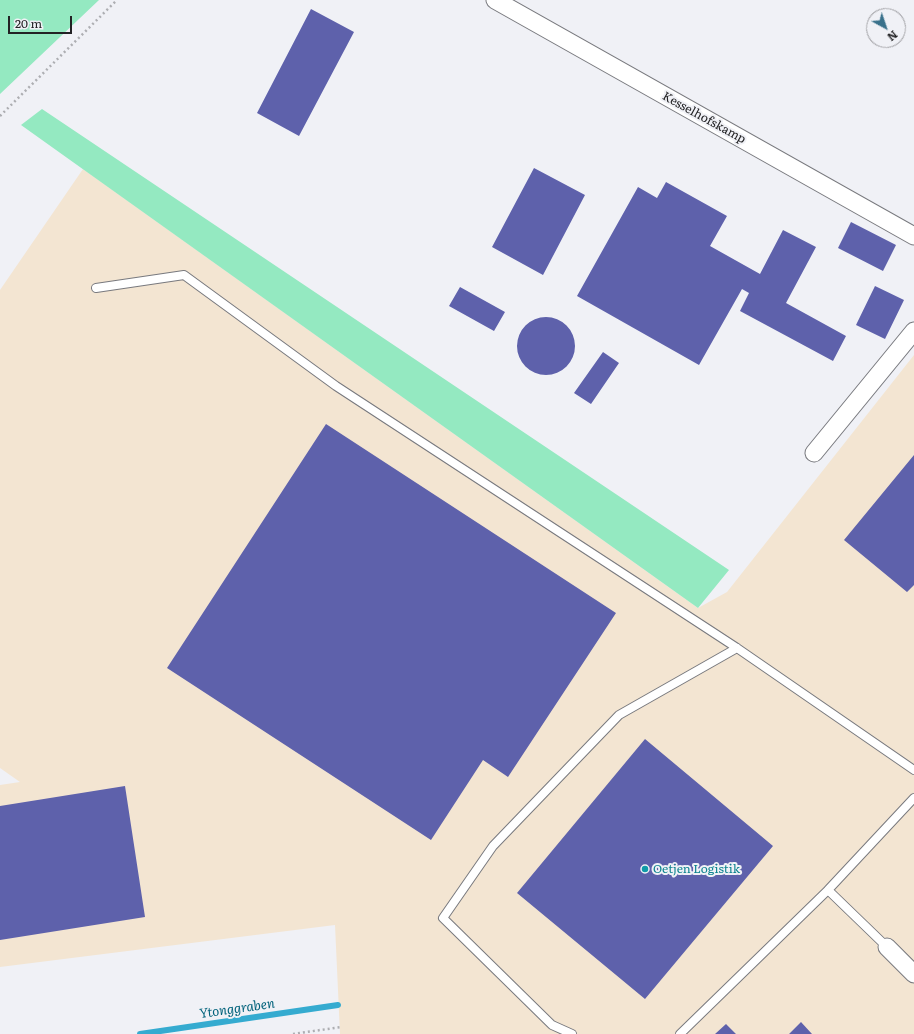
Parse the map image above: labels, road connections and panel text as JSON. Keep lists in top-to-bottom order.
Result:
{
  "streets": {
    "street": ["Kesselhofskamp"]
  },
  "water": ["Ytonggraben"],
  "places": ["Oetjen Logistik"],
  "scale_bar": "20 m",
  "north": "bottom right"
}
